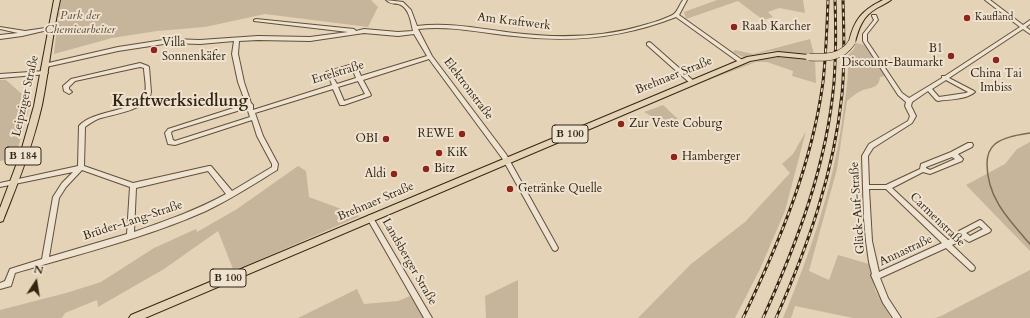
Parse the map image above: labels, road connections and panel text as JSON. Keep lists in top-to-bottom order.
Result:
{
  "streets": {
    "main road": [
      "Brehnaer Straße",
      "Leipziger Straße",
      "B 100",
      "B 184"
    ],
    "street": [
      "Am Kraftwerk",
      "Ertelstraße",
      "Elektronstraße",
      "Glück-Auf-Straße",
      "Carmenstraße",
      "Brüder-Lang-Straße",
      "Annastraße",
      "Landsberger Straße"
    ]
  },
  "crossings": [
    ["Am Kraftwerk", "Elektronstraße"],
    ["Ertelstraße", "Elektronstraße"],
    ["Ertelstraße", "Brüder-Lang-Straße"],
    ["Brehnaer Straße", "Elektronstraße"],
    ["Brehnaer Straße", "Landsberger Straße"],
    ["Glück-Auf-Straße", "Annastraße"],
    ["Carmenstraße", "Annastraße"]
  ],
  "districts": ["Kraftwerksiedlung"],
  "parks": ["Park der Chemiearbeiter"],
  "places": [
    "Kaufland",
    "Raab Karcher",
    "Villa Sonnenkäfer",
    "B1 Discount-Baumarkt",
    "China Tai Imbiss",
    "Zur Veste Coburg",
    "REWE",
    "OBI",
    "KiK",
    "Hamberger",
    "Bitz",
    "Aldi",
    "Getränke Quelle"
  ],
  "north": "top"
}
